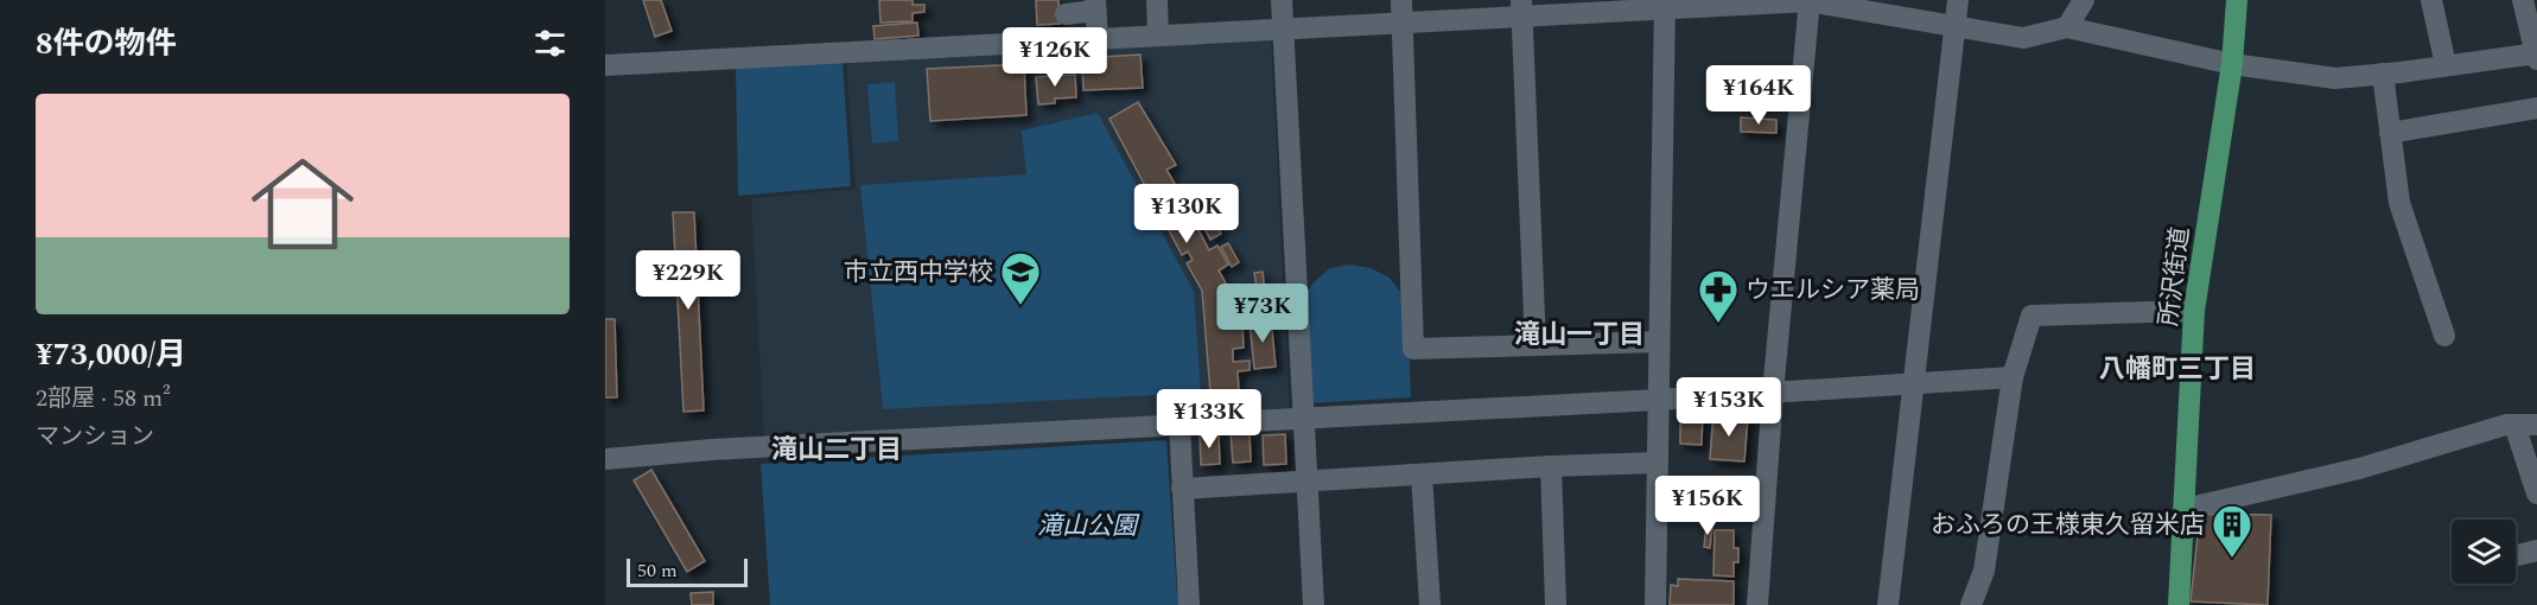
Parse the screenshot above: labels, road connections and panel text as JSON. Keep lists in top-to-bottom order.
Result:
{
  "streets": {
    "main road": ["所沢街道"]
  },
  "districts": ["滝山一丁目", "八幡町三丁目", "滝山二丁目"],
  "parks": ["滝山公園"],
  "places": {
    "school or university": ["市立西中学校"],
    "pharmacy": ["ウエルシア薬局"],
    "building": ["おふろの王様東久留米店"]
  },
  "scale_bar": "50 m",
  "page": {
    "heading": "8件の物件",
    "price": [
      "¥126K",
      "¥164K",
      "¥130K",
      "¥229K",
      "¥73K",
      "¥153K",
      "¥133K",
      "¥156K"
    ],
    "list": [
      {
        "name": "¥73,000/月",
        "note": "2部屋 · 58 m² · マンション"
      }
    ],
    "scale": "50 m"
  }
}
